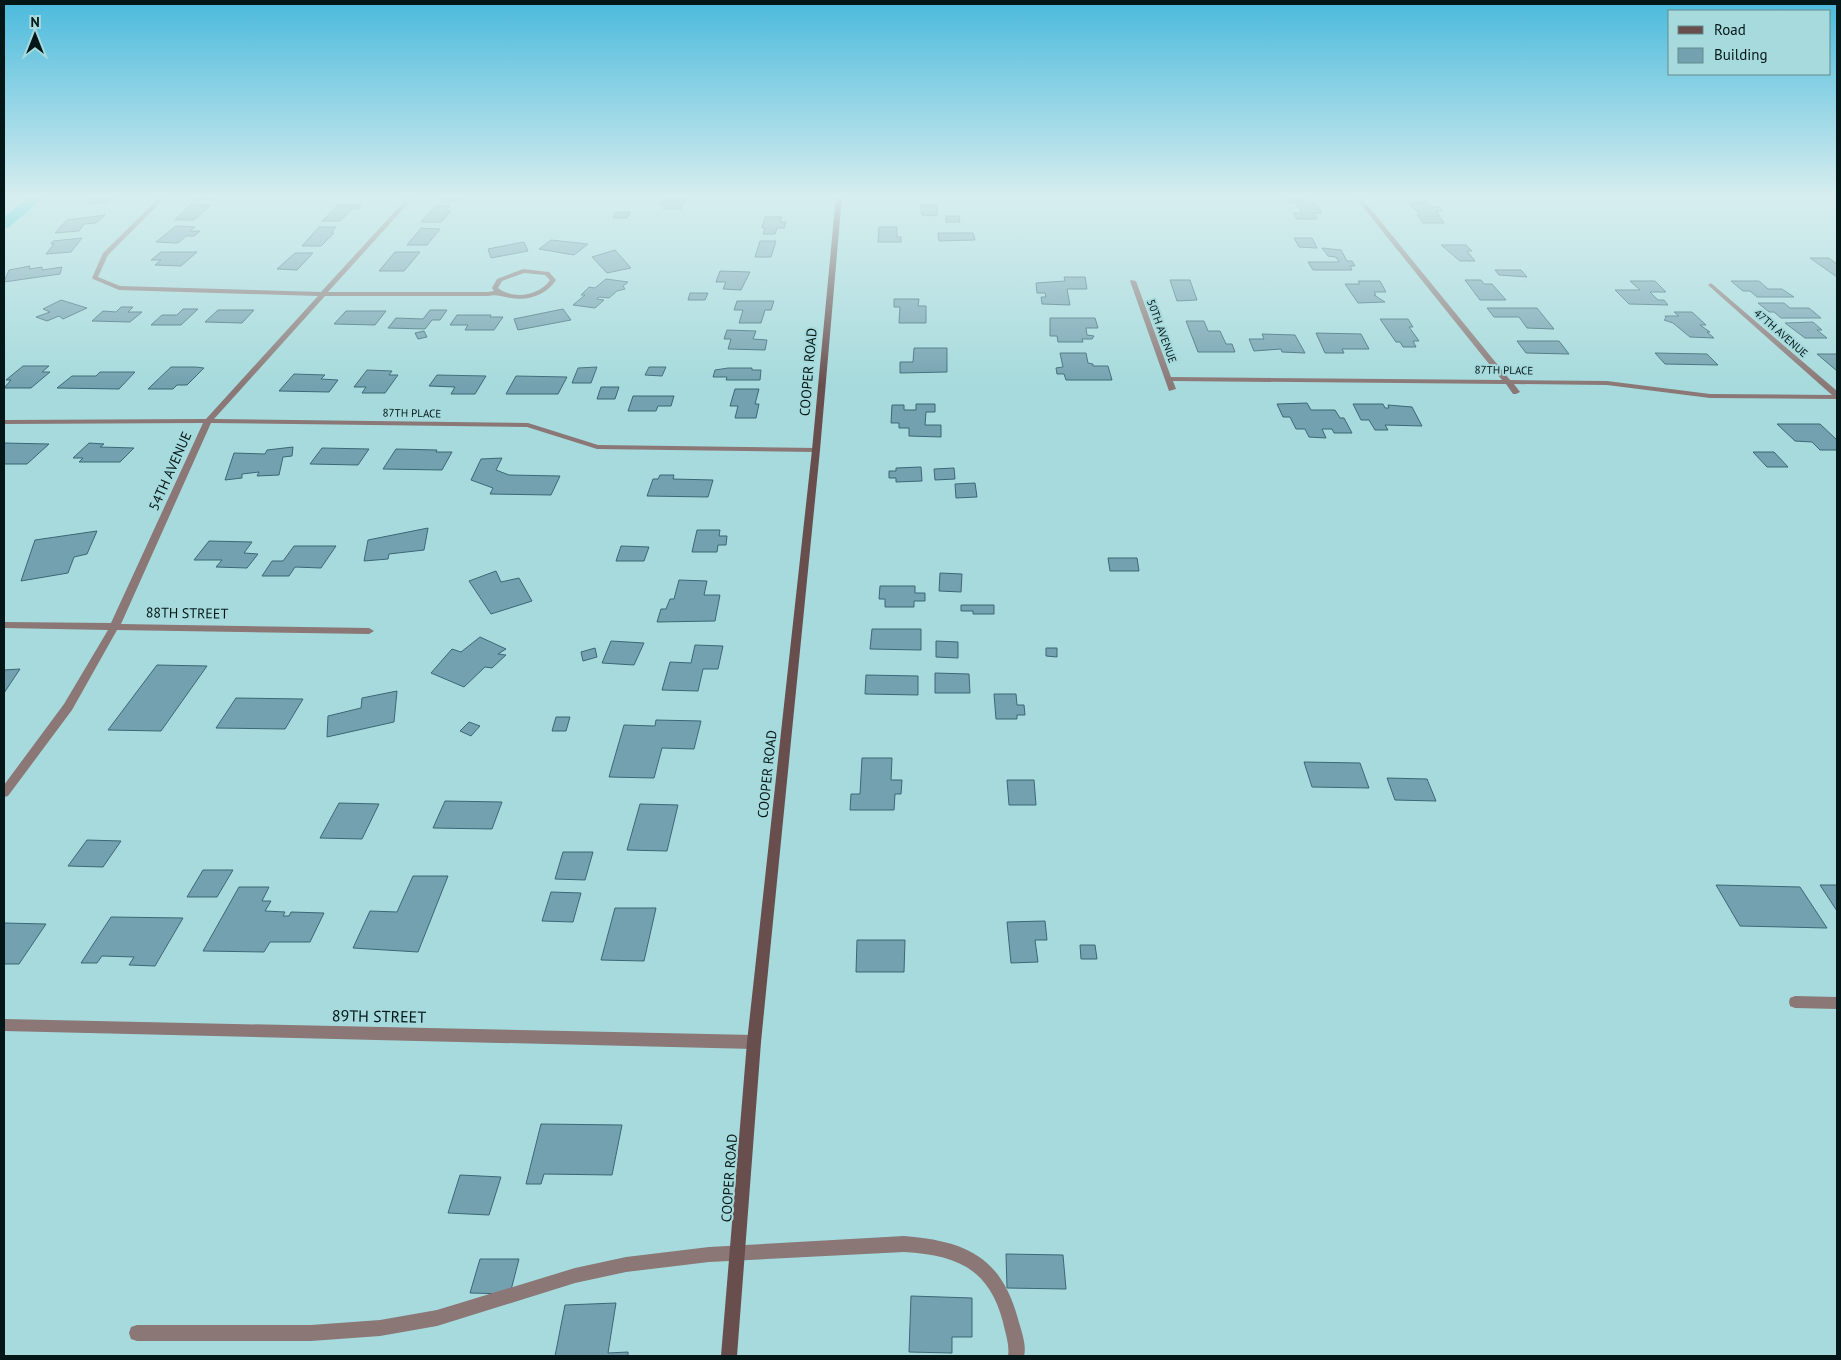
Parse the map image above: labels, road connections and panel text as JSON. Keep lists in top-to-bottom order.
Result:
{
  "streets": {
    "street": [
      "50TH AVENUE",
      "47TH AVENUE",
      "87TH PLACE",
      "COOPER ROAD",
      "54TH AVENUE",
      "88TH STREET",
      "89TH STREET"
    ]
  },
  "crossings": [
    ["50TH AVENUE", "87TH PLACE"],
    ["47TH AVENUE", "87TH PLACE"],
    ["87TH PLACE", "COOPER ROAD"],
    ["87TH PLACE", "54TH AVENUE"],
    ["COOPER ROAD", "89TH STREET"],
    ["54TH AVENUE", "88TH STREET"]
  ],
  "legend": ["Road", "Building"],
  "north": "top"
}
